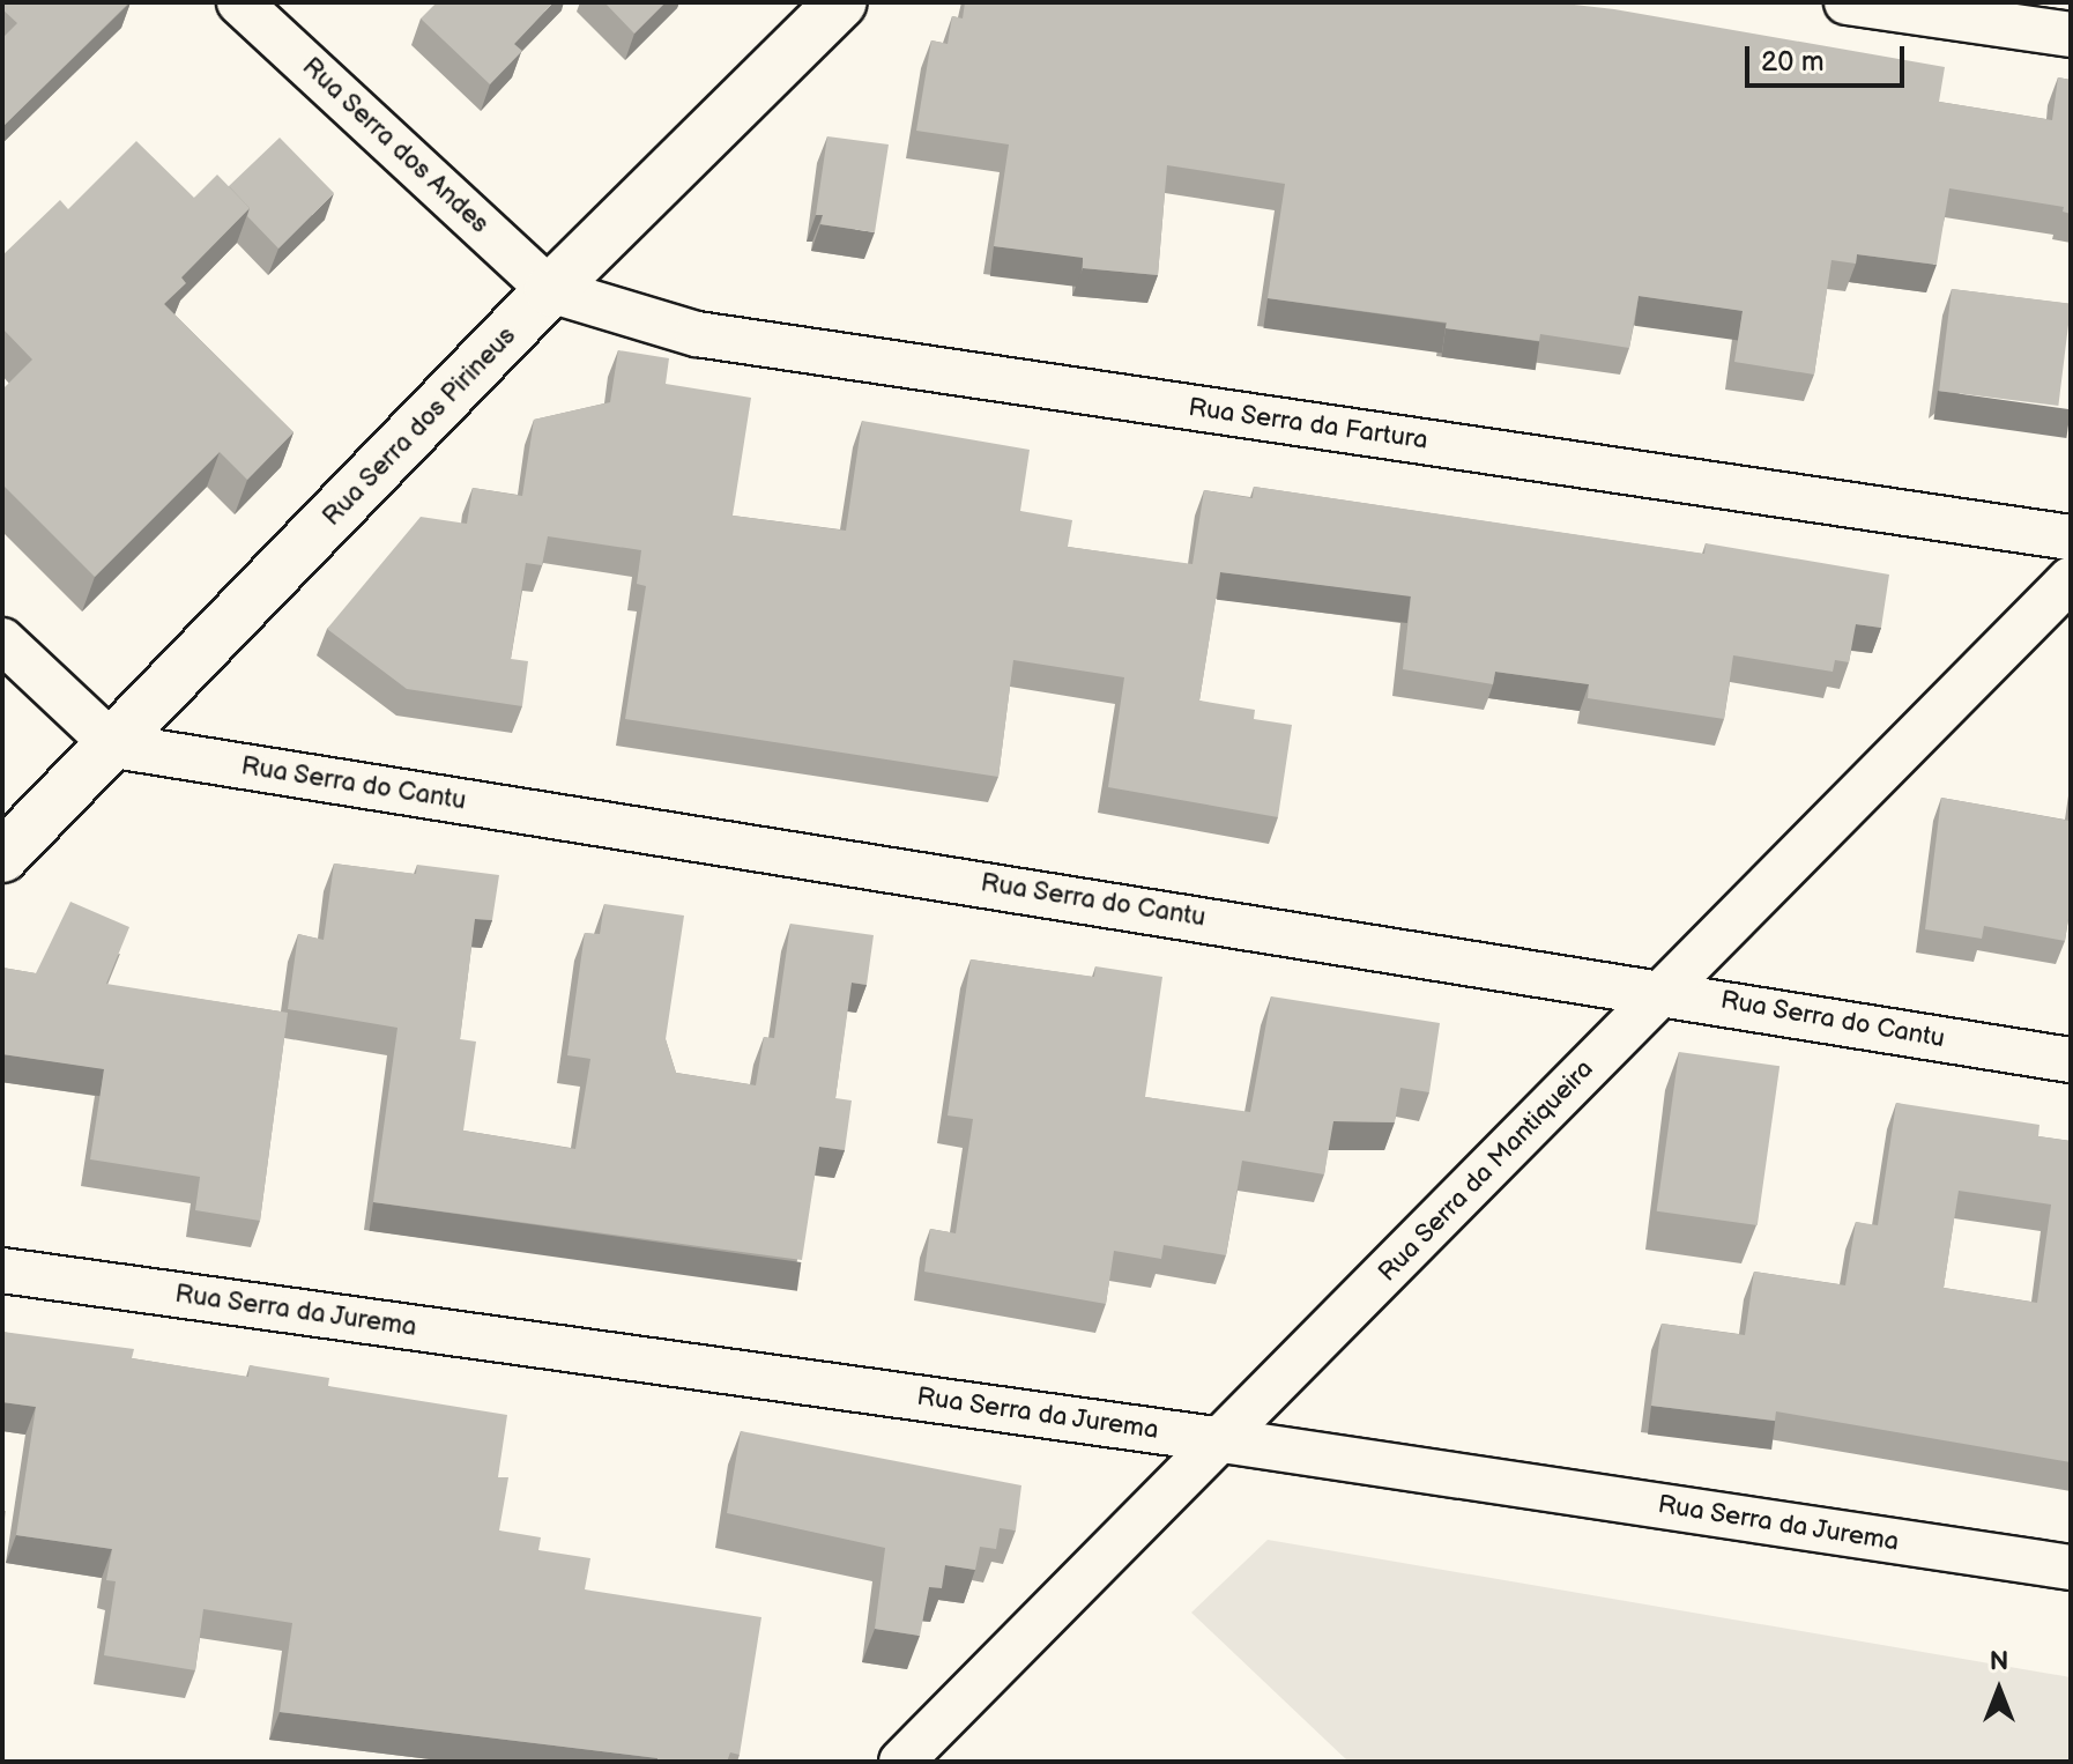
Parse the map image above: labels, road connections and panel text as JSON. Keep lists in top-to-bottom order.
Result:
{
  "streets": {
    "street": [
      "Rua Serra dos Andes",
      "Rua Serra da Fartura",
      "Rua Serra dos Pirineus",
      "Rua Serra do Cantu",
      "Rua Serra da Mantiqueira",
      "Rua Serra da Jurema"
    ]
  },
  "crossings": [
    ["Rua Serra dos Andes", "Rua Serra da Fartura"],
    ["Rua Serra dos Andes", "Rua Serra dos Pirineus"],
    ["Rua Serra da Fartura", "Rua Serra dos Pirineus"],
    ["Rua Serra dos Pirineus", "Rua Serra do Cantu"],
    ["Rua Serra do Cantu", "Rua Serra da Mantiqueira"],
    ["Rua Serra da Mantiqueira", "Rua Serra da Jurema"]
  ],
  "scale_bar": "20 m",
  "north": "top"
}
